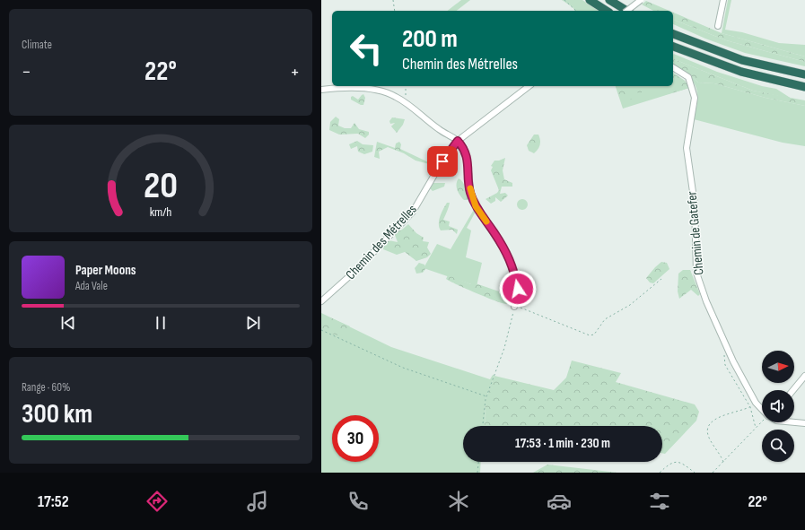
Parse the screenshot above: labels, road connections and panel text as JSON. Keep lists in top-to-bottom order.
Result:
{
  "streets": {
    "street": ["Chemin de Gatefer", "Chemin des Métrelles"]
  },
  "north": "right",
  "page": {
    "tile": [
      "Climate",
      ["Range · 60%", "300 km"]
    ],
    "turn": ["200 m", "Chemin des Métrelles"],
    "heat": ["−", "22°", "+"],
    "song": ["Paper Moons", "Ada Vale"],
    "limit": "30",
    "trip": "17:53 · 1 min · 230 m",
    "tabs": ["17:52", "22°"],
    "gauge": ["20", "km/h"]
  }
}
